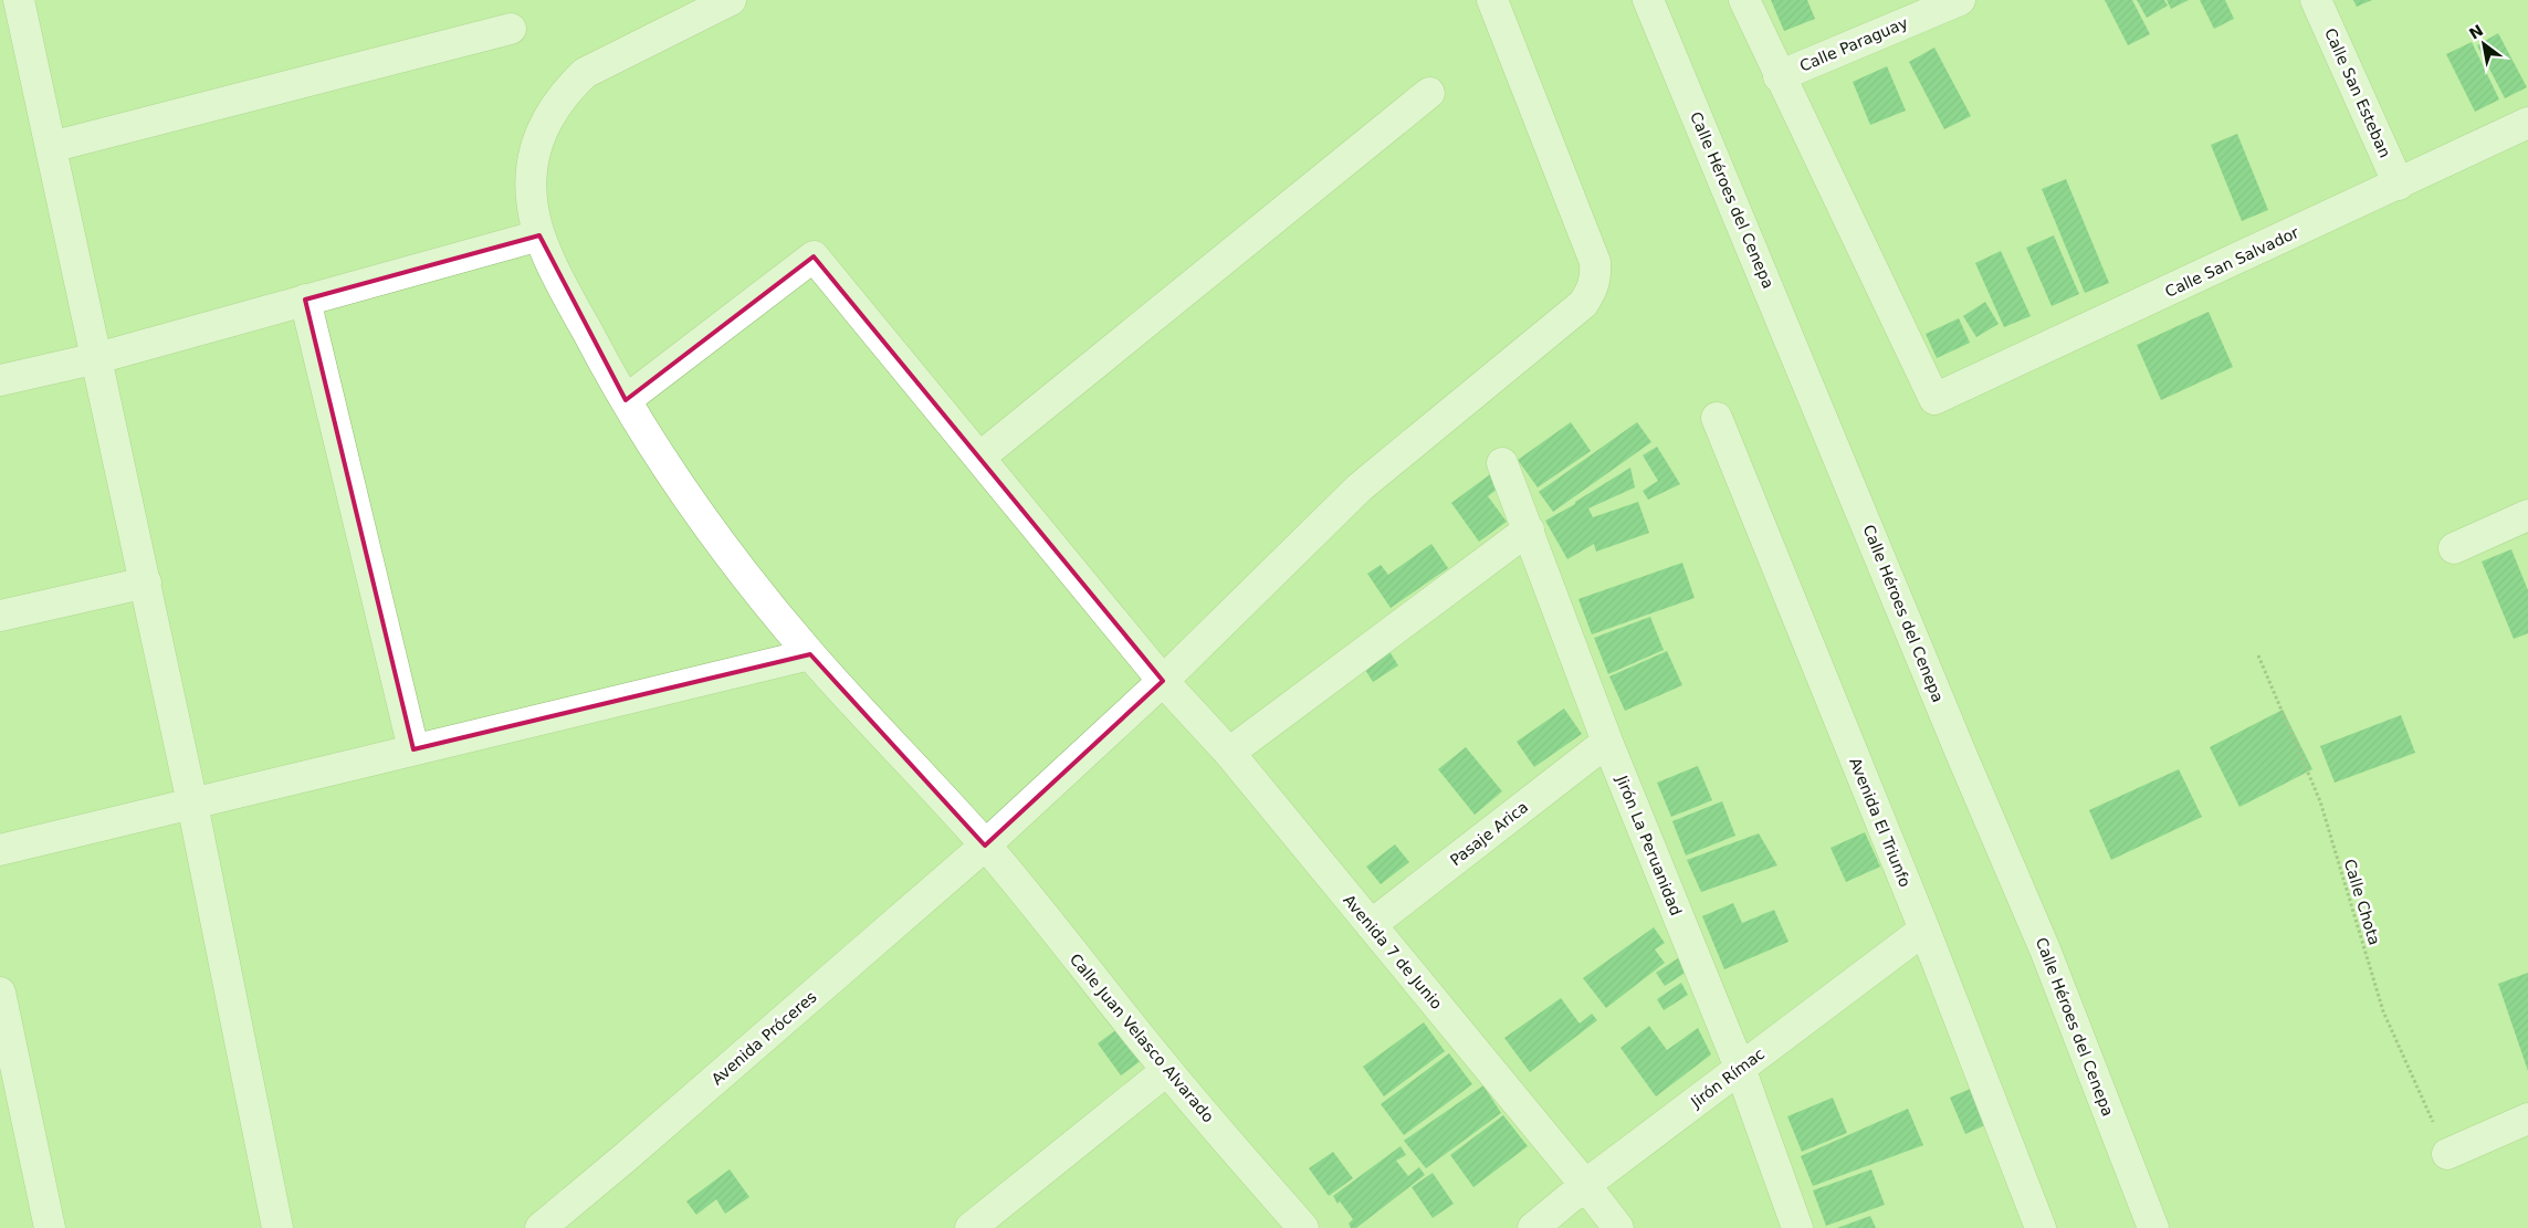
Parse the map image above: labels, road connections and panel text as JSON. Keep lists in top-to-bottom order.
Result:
{
  "streets": {
    "street": [
      "Calle Paraguay",
      "Calle San Esteban",
      "Calle Héroes del Cenepa",
      "Calle San Salvador",
      "Avenida El Triunfo",
      "Pasaje Arica",
      "Jirón La Peruanidad",
      "Avenida 7 de Junio",
      "Avenida Próceres",
      "Calle Juan Velasco Alvarado",
      "Jirón Rímac"
    ],
    "path": ["Calle Chota"]
  },
  "crossings": [
    ["Calle Paraguay", "Calle San Salvador"],
    ["Calle San Esteban", "Calle San Salvador"],
    ["Avenida El Triunfo", "Jirón Rímac"],
    ["Pasaje Arica", "Jirón La Peruanidad"],
    ["Pasaje Arica", "Avenida 7 de Junio"],
    ["Jirón La Peruanidad", "Jirón Rímac"],
    ["Avenida 7 de Junio", "Avenida Próceres"],
    ["Avenida 7 de Junio", "Calle Juan Velasco Alvarado"],
    ["Avenida 7 de Junio", "Jirón Rímac"],
    ["Avenida Próceres", "Calle Juan Velasco Alvarado"]
  ],
  "north": "top left"
}
